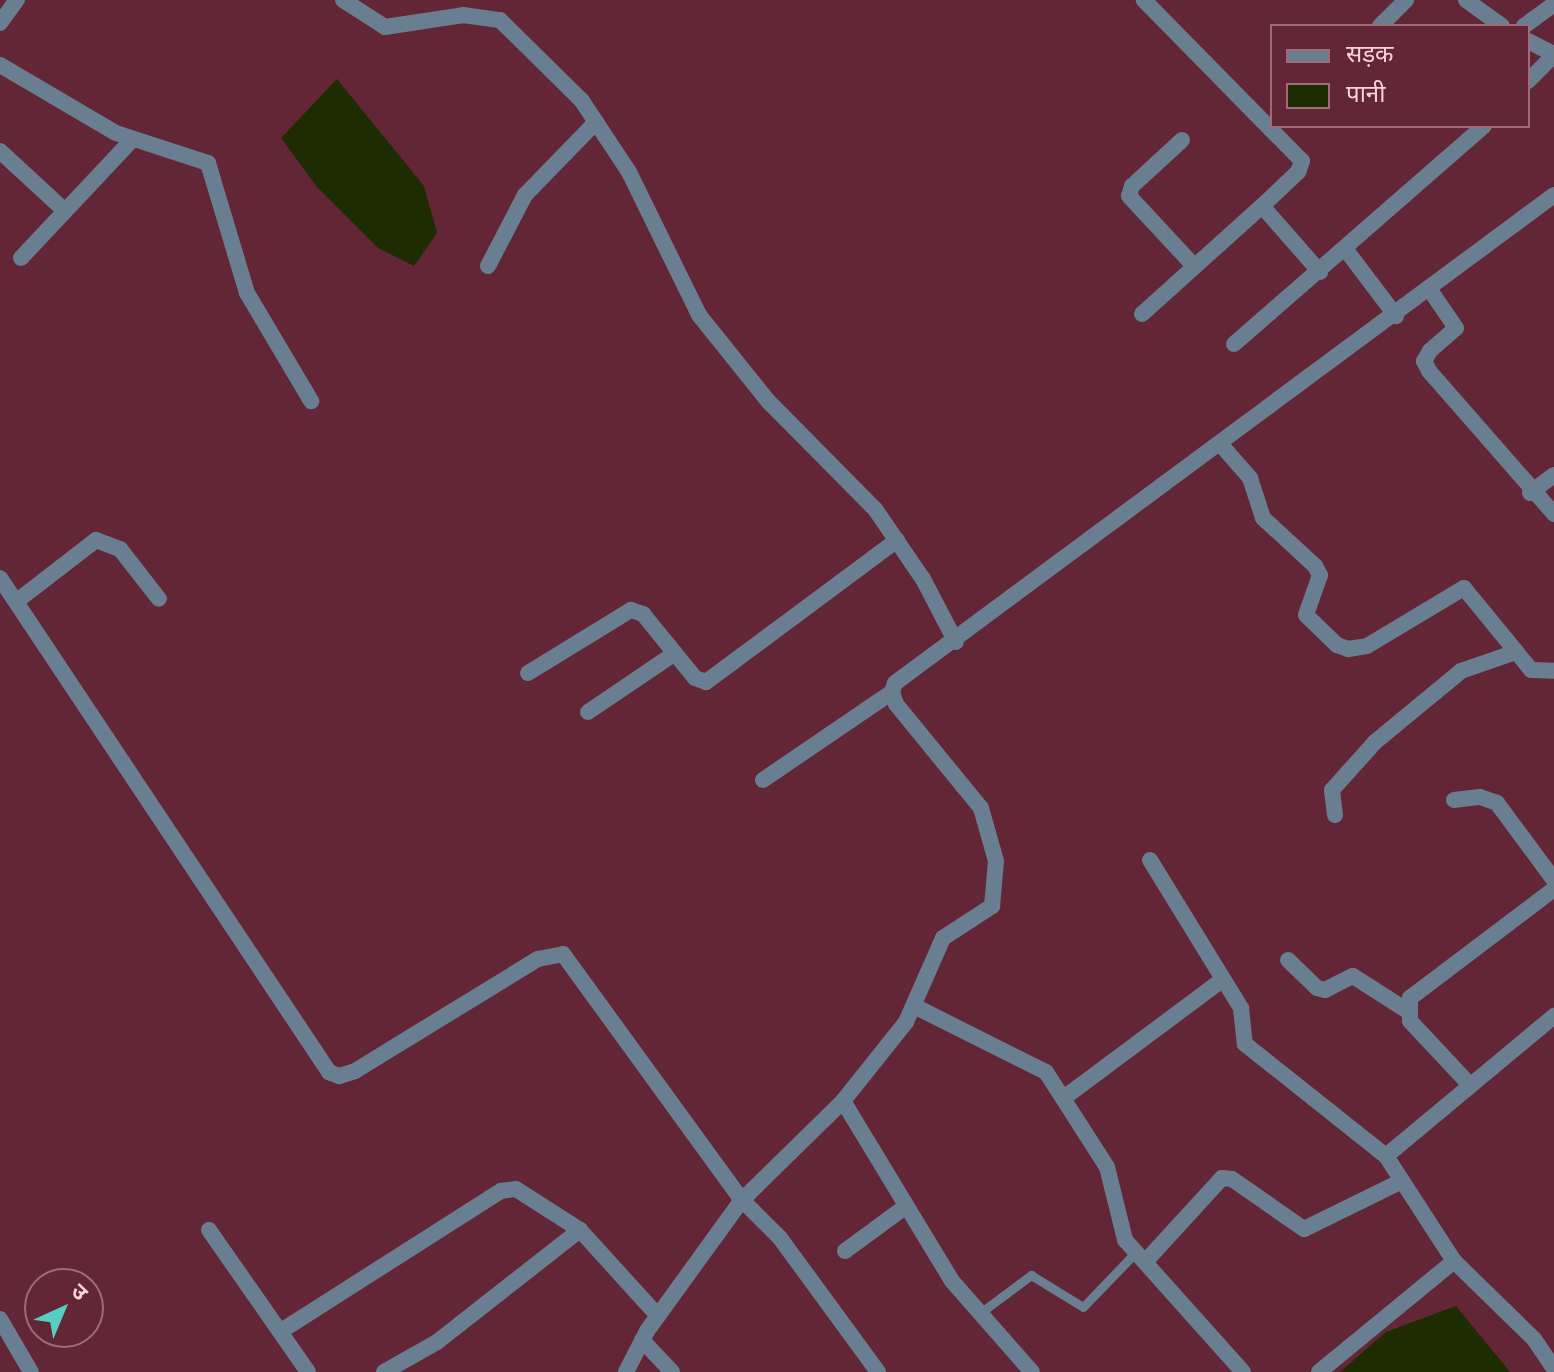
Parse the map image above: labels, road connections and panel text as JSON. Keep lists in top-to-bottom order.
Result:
{
  "legend": ["सड़क", "पानी"],
  "north": "top right"
}
